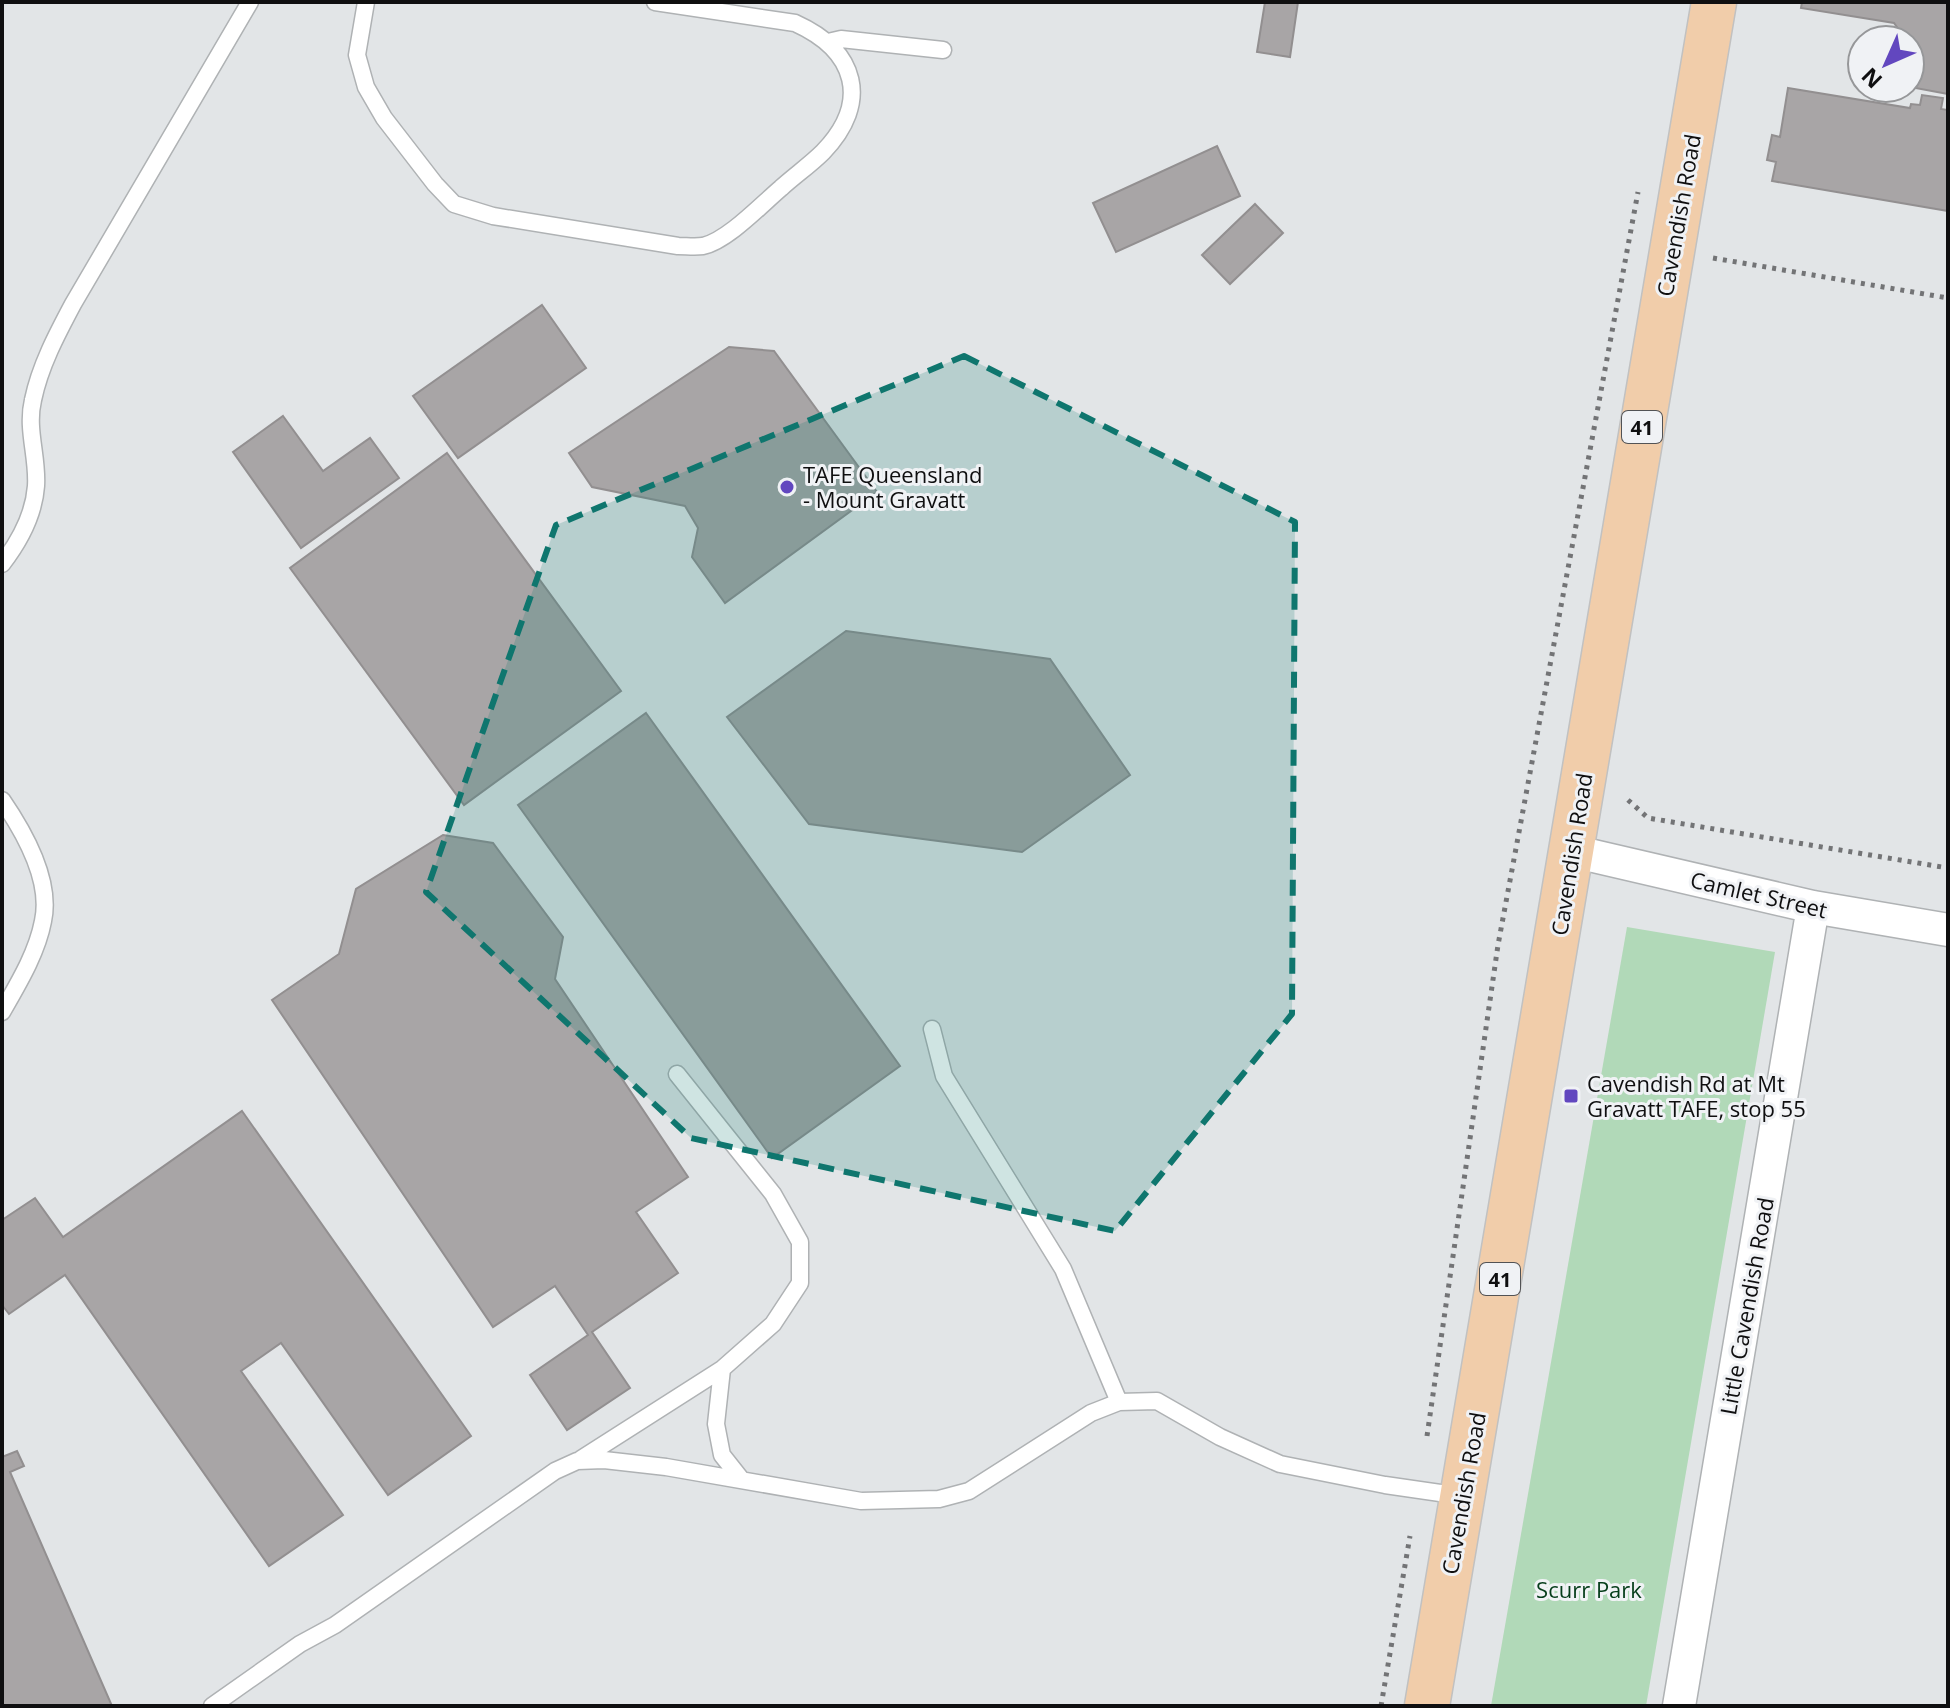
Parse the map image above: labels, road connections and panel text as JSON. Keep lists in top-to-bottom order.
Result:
{
  "streets": {
    "main road": ["Cavendish Road", "41"],
    "street": ["Camlet Street", "Little Cavendish Road"]
  },
  "crossings": [
    ["Cavendish Road", "Camlet Street"],
    ["Camlet Street", "Little Cavendish Road"]
  ],
  "parks": ["Scurr Park"],
  "places": {
    "other": ["TAFE Queensland - Mount Gravatt"],
    "transit": ["Cavendish Rd at Mt Gravatt TAFE, stop 55"]
  },
  "north": "bottom left"
}
